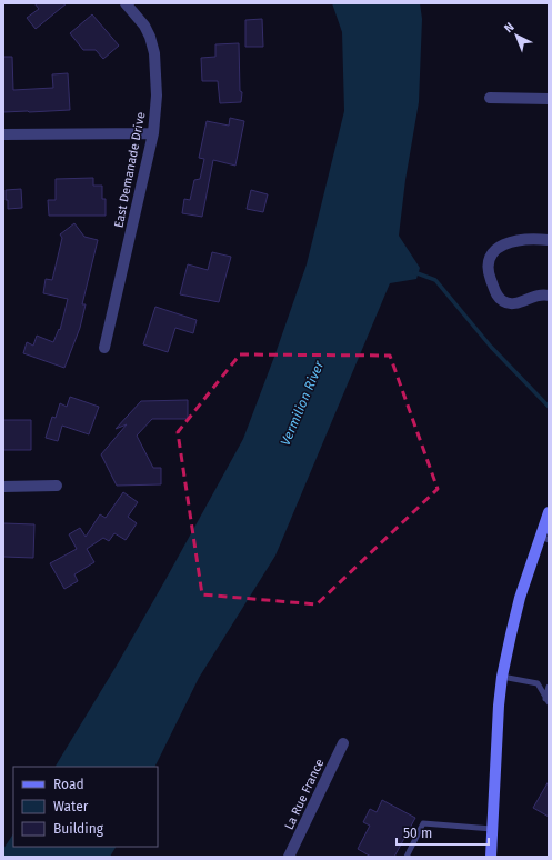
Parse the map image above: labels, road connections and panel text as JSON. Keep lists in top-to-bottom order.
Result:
{
  "streets": {
    "street": ["East Demanade Drive", "La Rue France"]
  },
  "water": ["Vermilion River"],
  "legend": ["Road", "Water", "Building"],
  "scale_bar": "50 m",
  "north": "top left"
}
